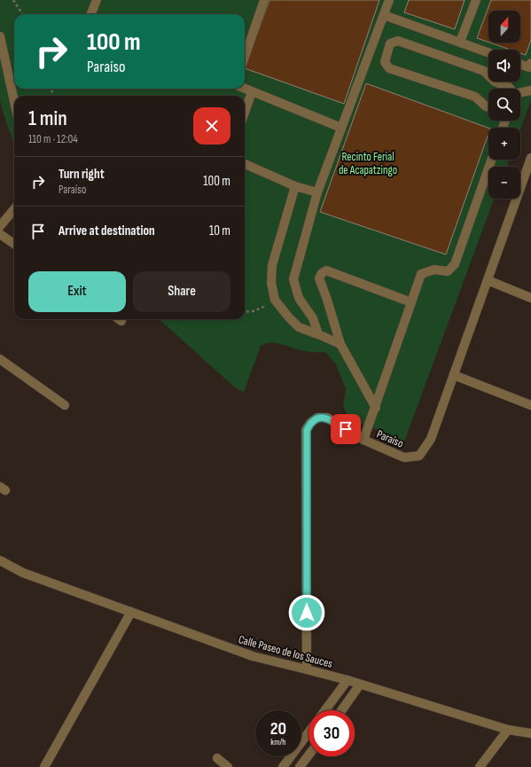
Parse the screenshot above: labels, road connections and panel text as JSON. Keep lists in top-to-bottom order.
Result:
{
  "streets": {
    "street": ["Paraíso", "Calle Paseo de los Sauces"]
  },
  "crossings": [
    ["Paraíso", "Calle Paseo de los Sauces"]
  ],
  "parks": ["Recinto Ferial de Acapatzingo"],
  "north": "top",
  "page": {
    "map_buttons": ["+", "−"],
    "turn": ["100 m", "Paraíso"],
    "heading": ["1 min", "110 m · 12:04"],
    "list": [
      {
        "name": "Turn right",
        "note": "Paraíso",
        "value": "100 m"
      },
      {
        "name": "Arrive at destination",
        "value": "10 m"
      }
    ],
    "buttons": ["Exit", "Share"],
    "speed": "20 km/h",
    "limit": "30"
  }
}
